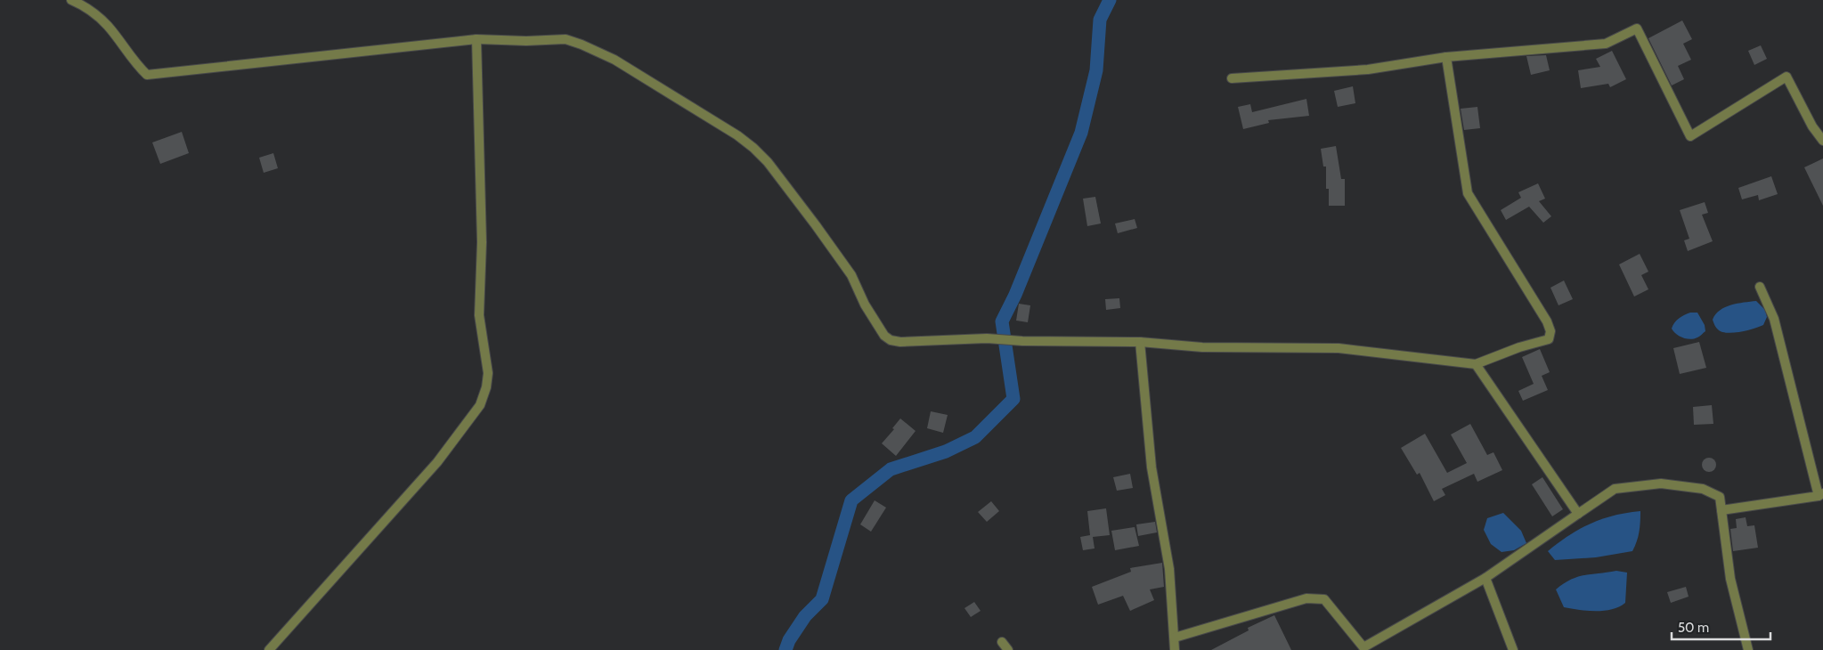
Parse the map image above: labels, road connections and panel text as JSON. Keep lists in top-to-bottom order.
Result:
{
  "scale_bar": "50 m"
}
